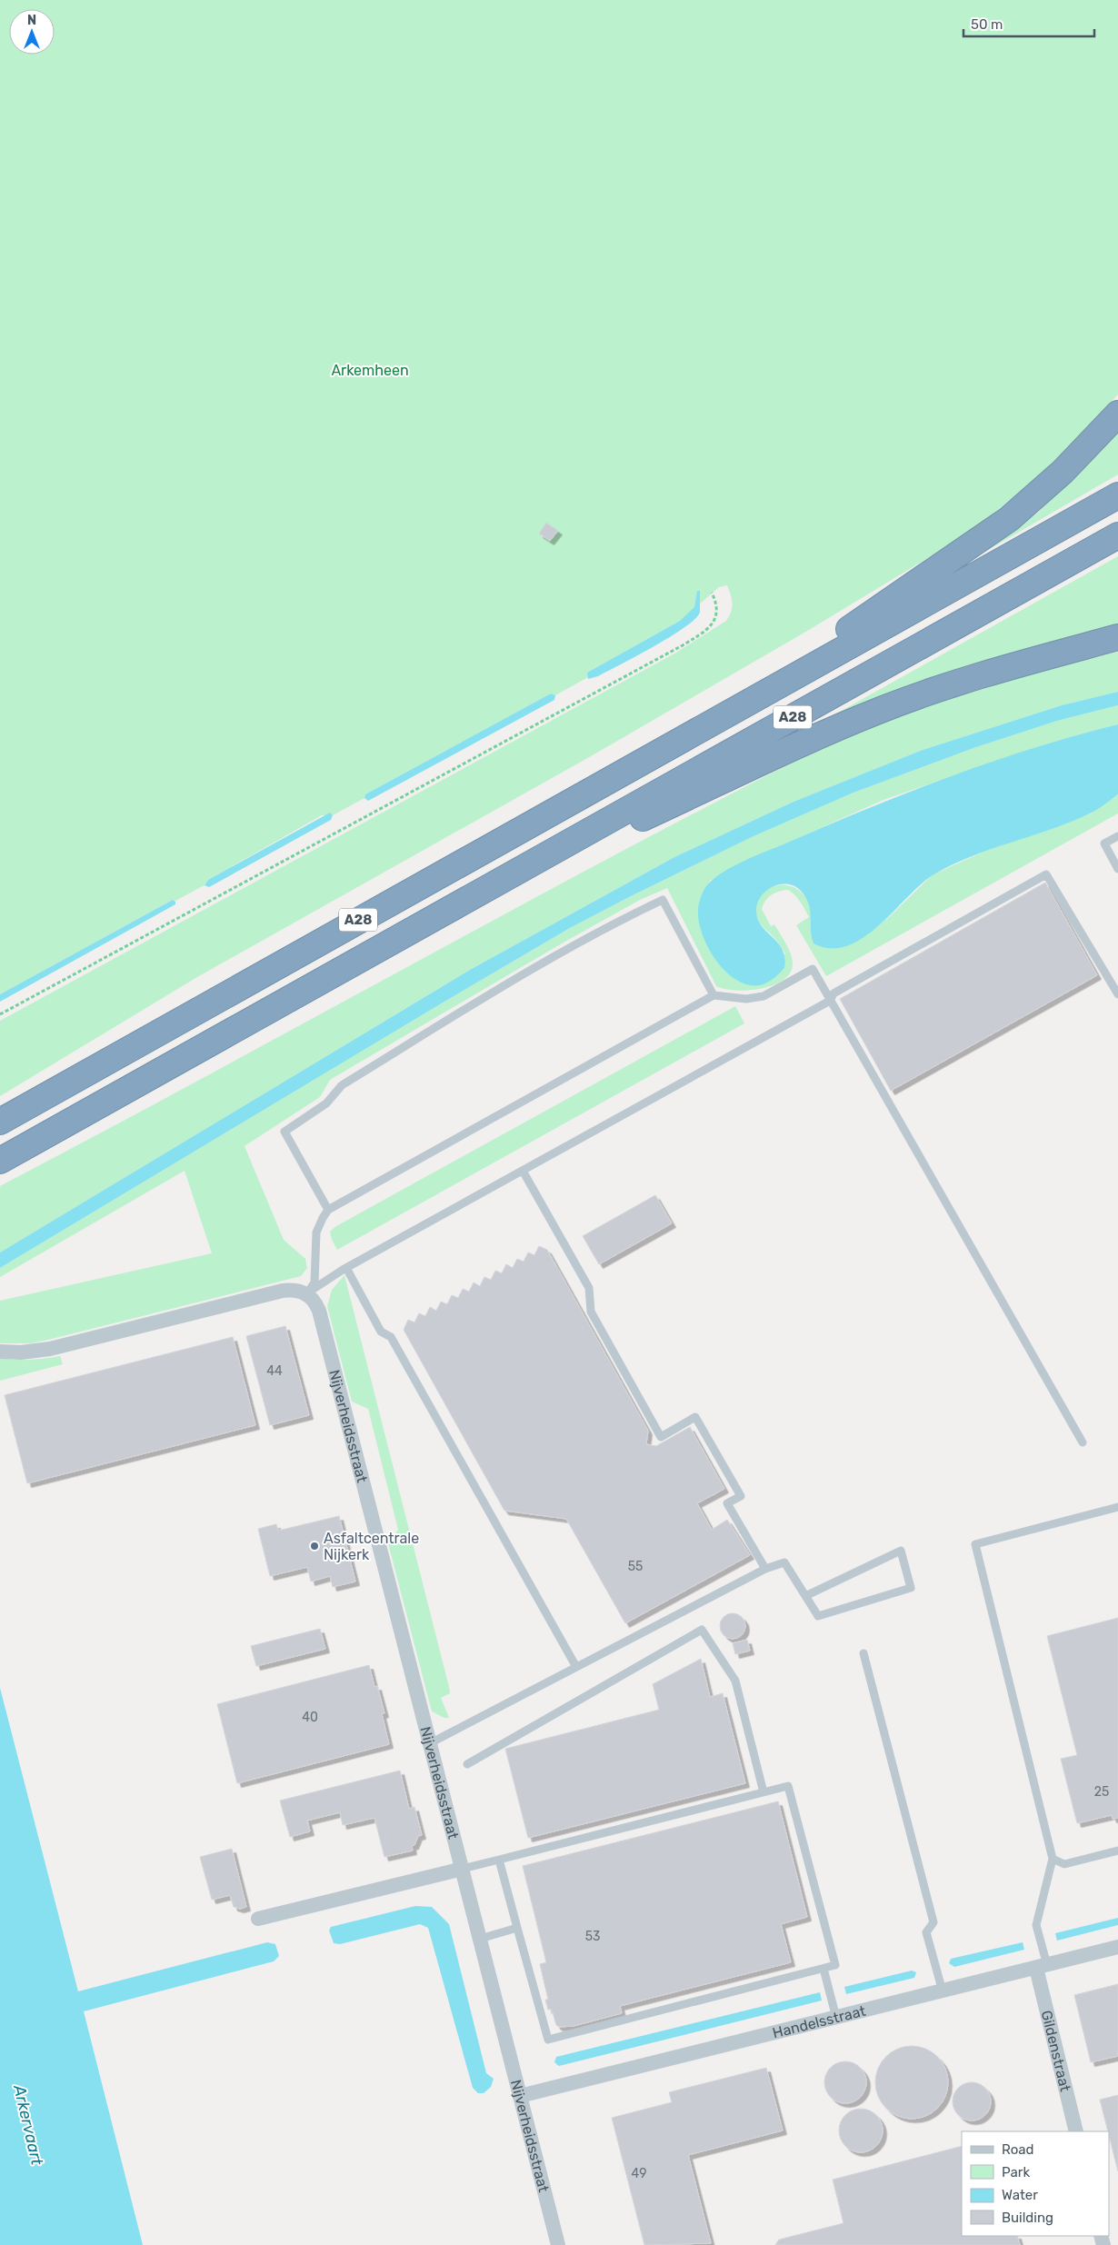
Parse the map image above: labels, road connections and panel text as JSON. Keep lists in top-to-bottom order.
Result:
{
  "streets": {
    "highway": ["A28"],
    "street": ["Nijverheidsstraat", "Handelsstraat", "Gildenstraat"]
  },
  "crossings": [
    ["Nijverheidsstraat", "Handelsstraat"],
    ["Handelsstraat", "Gildenstraat"]
  ],
  "water": ["Arkervaart"],
  "parks": ["Arkemheen"],
  "places": ["Asfaltcentrale Nijkerk"],
  "house_numbers": [
    "44",
    "55",
    "40",
    "25",
    "53",
    "49"
  ],
  "legend": [
    "Road",
    "Park",
    "Water",
    "Building"
  ],
  "scale_bar": "50 m",
  "north": "top"
}
